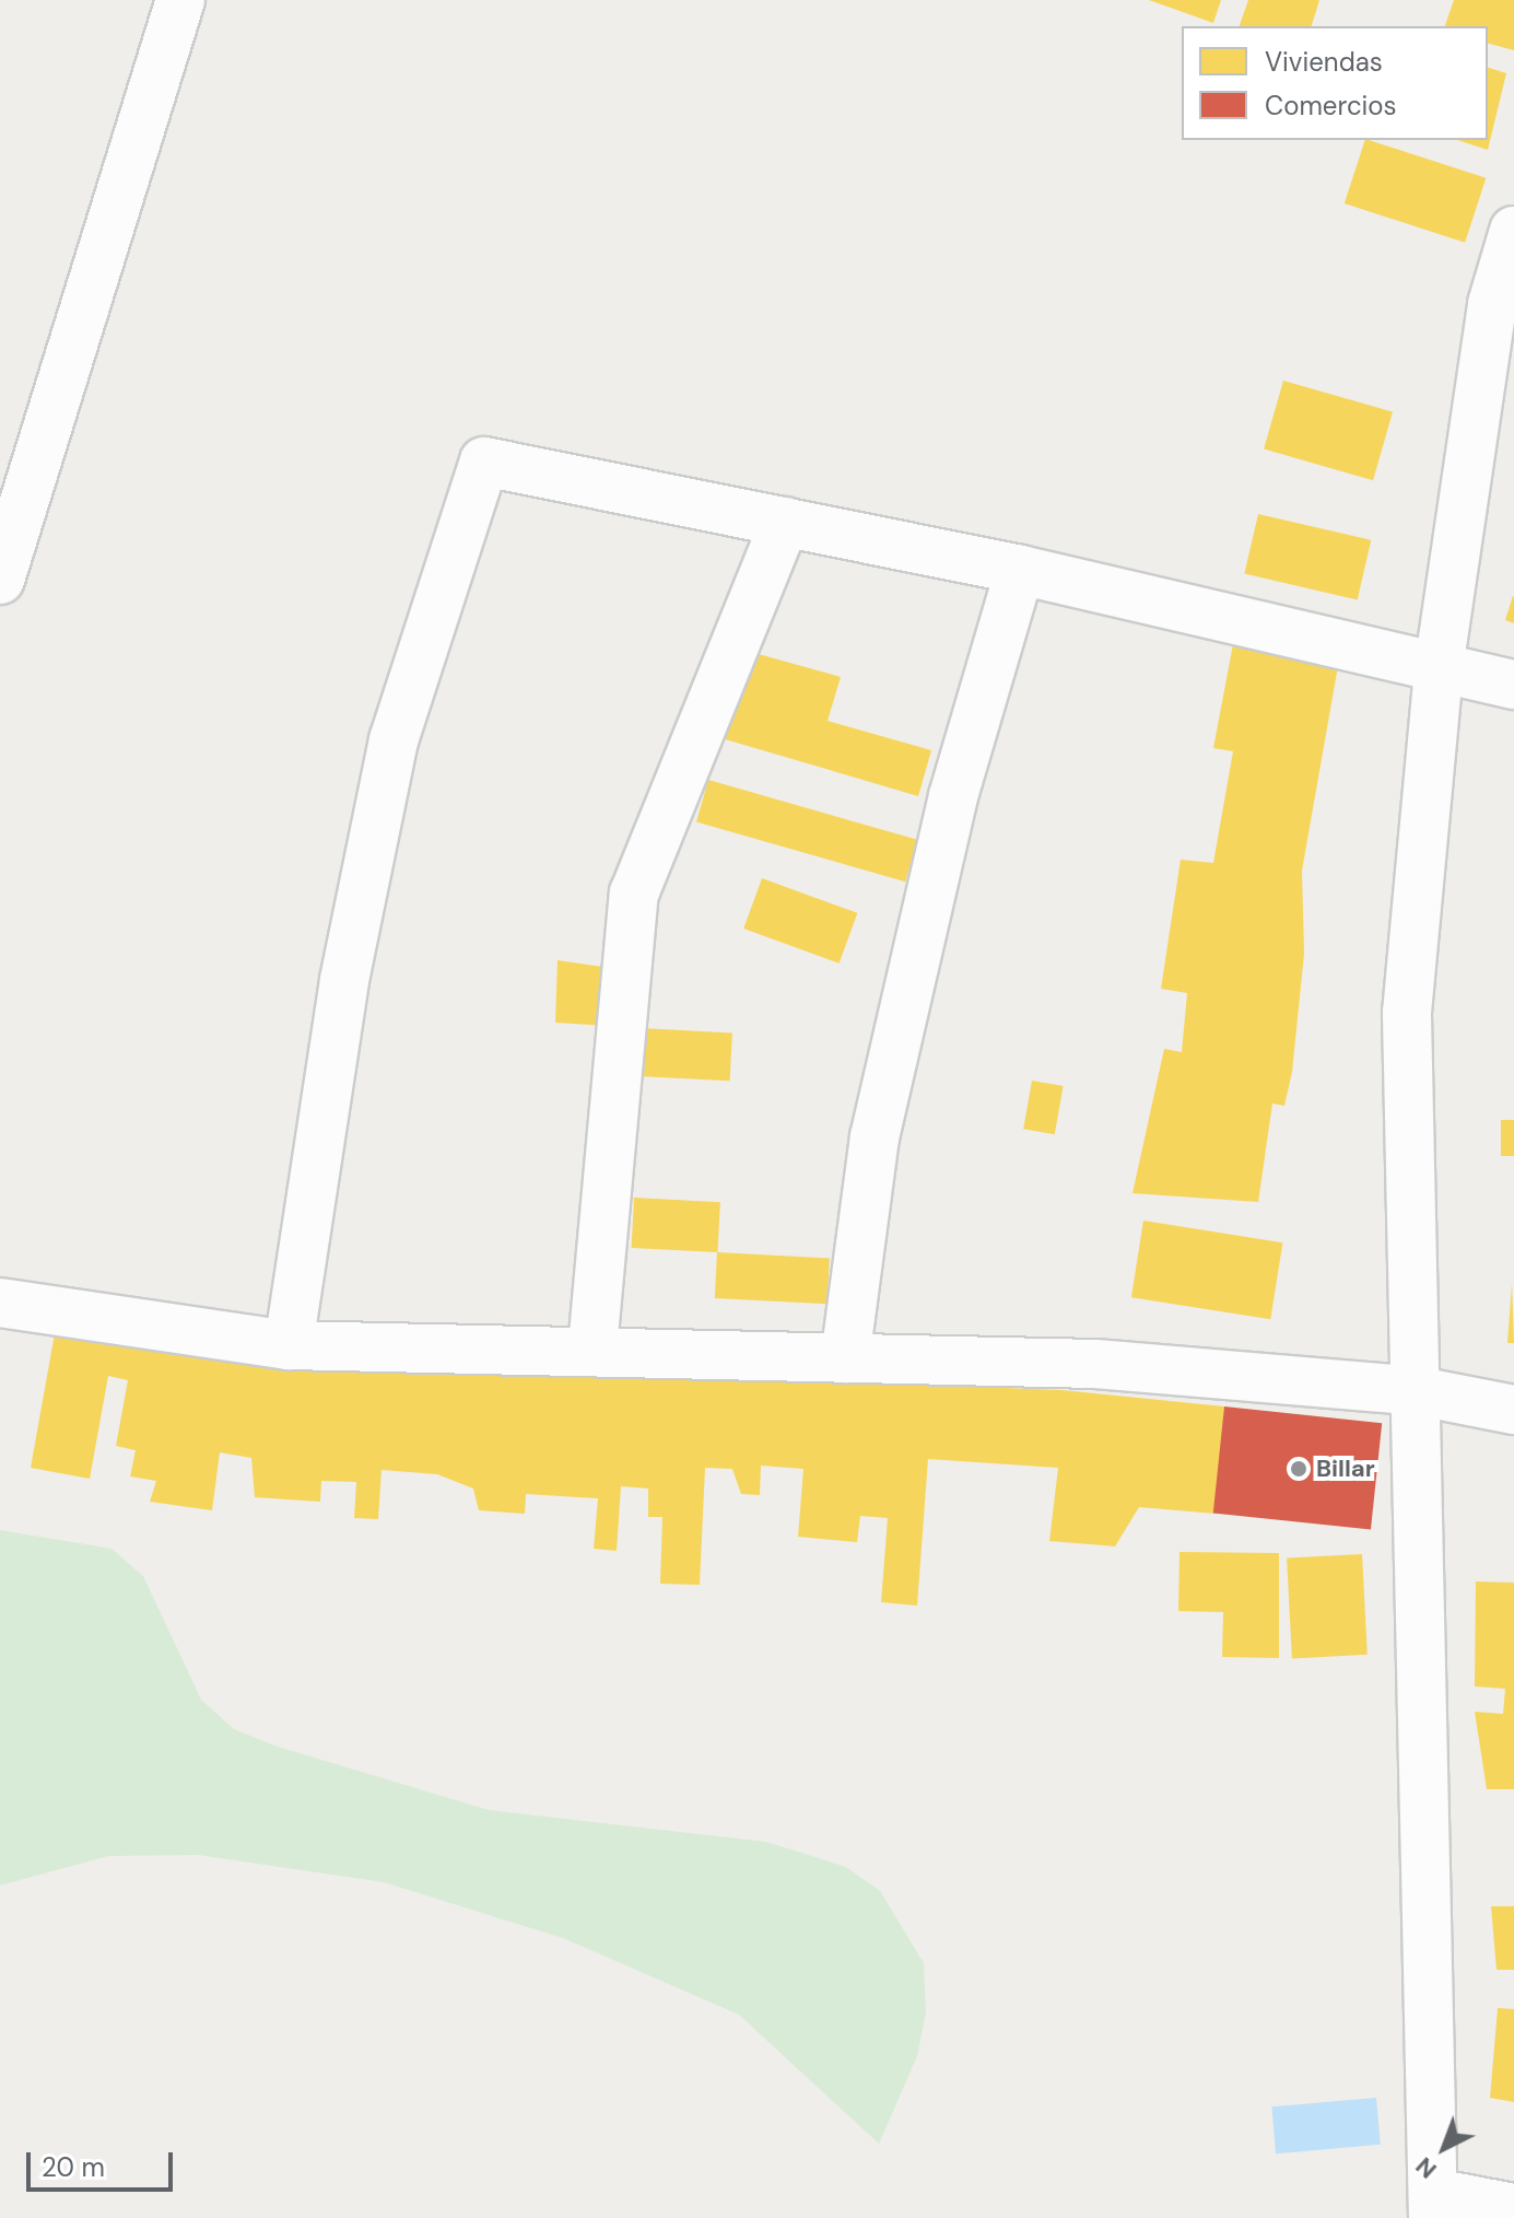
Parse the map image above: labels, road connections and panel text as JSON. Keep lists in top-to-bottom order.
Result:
{
  "places": ["Billar"],
  "legend": ["Viviendas", "Comercios"],
  "scale_bar": "20 m",
  "north": "bottom left"
}
